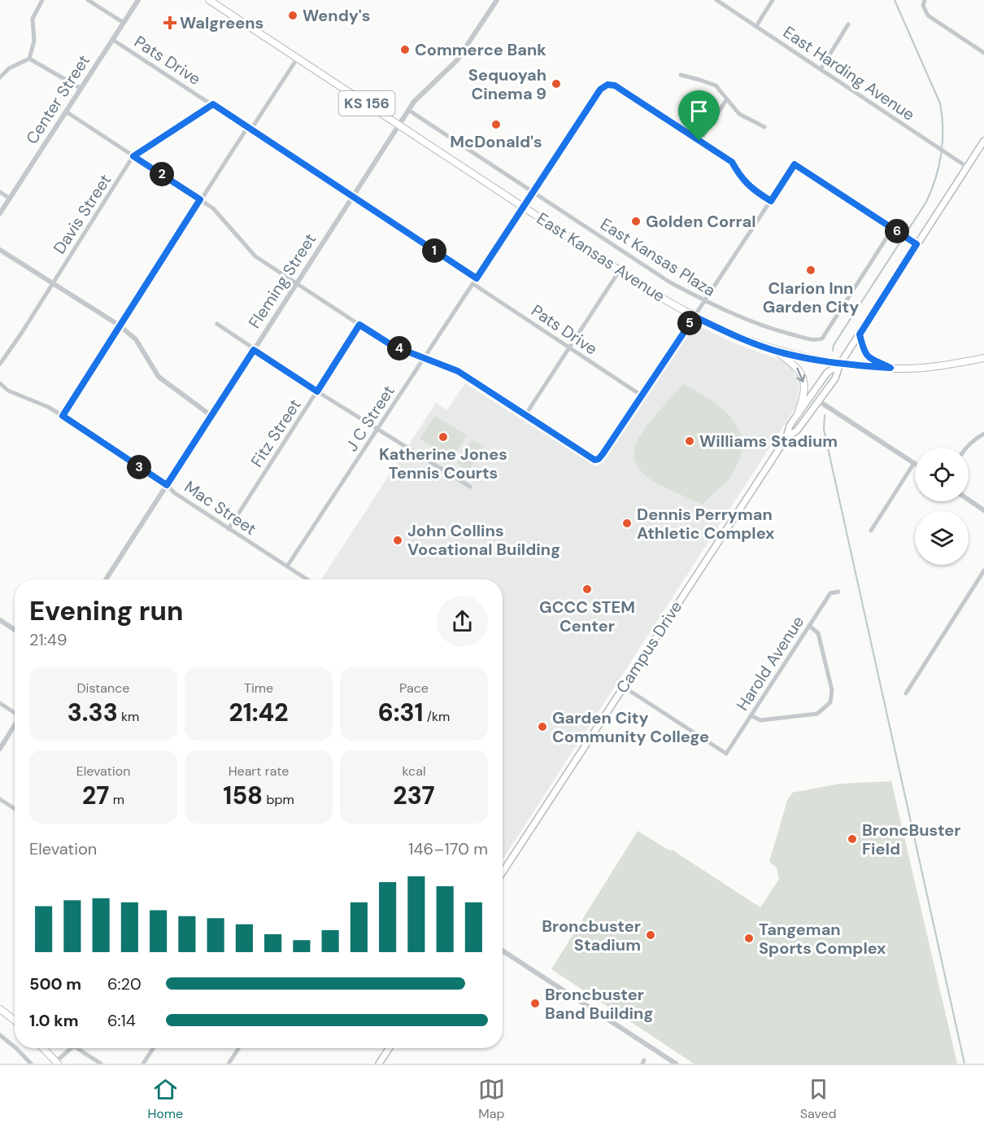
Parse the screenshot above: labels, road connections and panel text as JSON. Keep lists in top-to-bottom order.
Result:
{
  "streets": {
    "main road": ["KS 156", "East Kansas Avenue", "Campus Drive"],
    "street": [
      "Pats Drive",
      "East Harding Avenue",
      "Center Street",
      "Davis Street",
      "East Kansas Plaza",
      "Fleming Street",
      "J C Street",
      "Fitz Street",
      "Mac Street",
      "Harold Avenue"
    ]
  },
  "crossings": [
    ["Pats Drive", "Center Street"],
    ["Pats Drive", "Davis Street"],
    ["Pats Drive", "Fleming Street"],
    ["Pats Drive", "J C Street"],
    ["East Harding Avenue", "Campus Drive"],
    ["East Kansas Avenue", "Fleming Street"],
    ["East Kansas Avenue", "Campus Drive"],
    ["East Kansas Plaza", "Fleming Street"],
    ["Fleming Street", "Mac Street"],
    ["J C Street", "Mac Street"],
    ["Fitz Street", "Mac Street"],
    ["Campus Drive", "Harold Avenue"]
  ],
  "places": {
    "other": [
      "Wendy's",
      "Commerce Bank",
      "Sequoyah Cinema 9",
      "McDonald's",
      "Golden Corral",
      "Clarion Inn Garden City",
      "Katherine Jones Tennis Courts",
      "Williams Stadium",
      "Dennis Perryman Athletic Complex",
      "John Collins Vocational Building",
      "GCCC STEM Center",
      "Garden City Community College",
      "BroncBuster Field",
      "Broncbuster Stadium",
      "Tangeman Sports Complex",
      "Broncbuster Band Building"
    ],
    "health": ["Walgreens"]
  },
  "page": {
    "pins": [
      "2",
      "6",
      "1",
      "5",
      "4",
      "3"
    ],
    "heading": ["Evening run", "21:49"],
    "stats": [
      ["Distance", "3.33 km"],
      ["Time", "21:42"],
      ["Pace", "6:31 /km"],
      ["Elevation", "27 m"],
      ["Heart rate", "158 bpm"],
      ["kcal", "237"]
    ],
    "chart": ["Elevation", "146–170 m"],
    "list": [
      {
        "name": "500 m",
        "note": "6:20"
      },
      {
        "name": "1.0 km",
        "note": "6:14"
      }
    ],
    "tabs": ["Home", "Map", "Saved"]
  }
}
